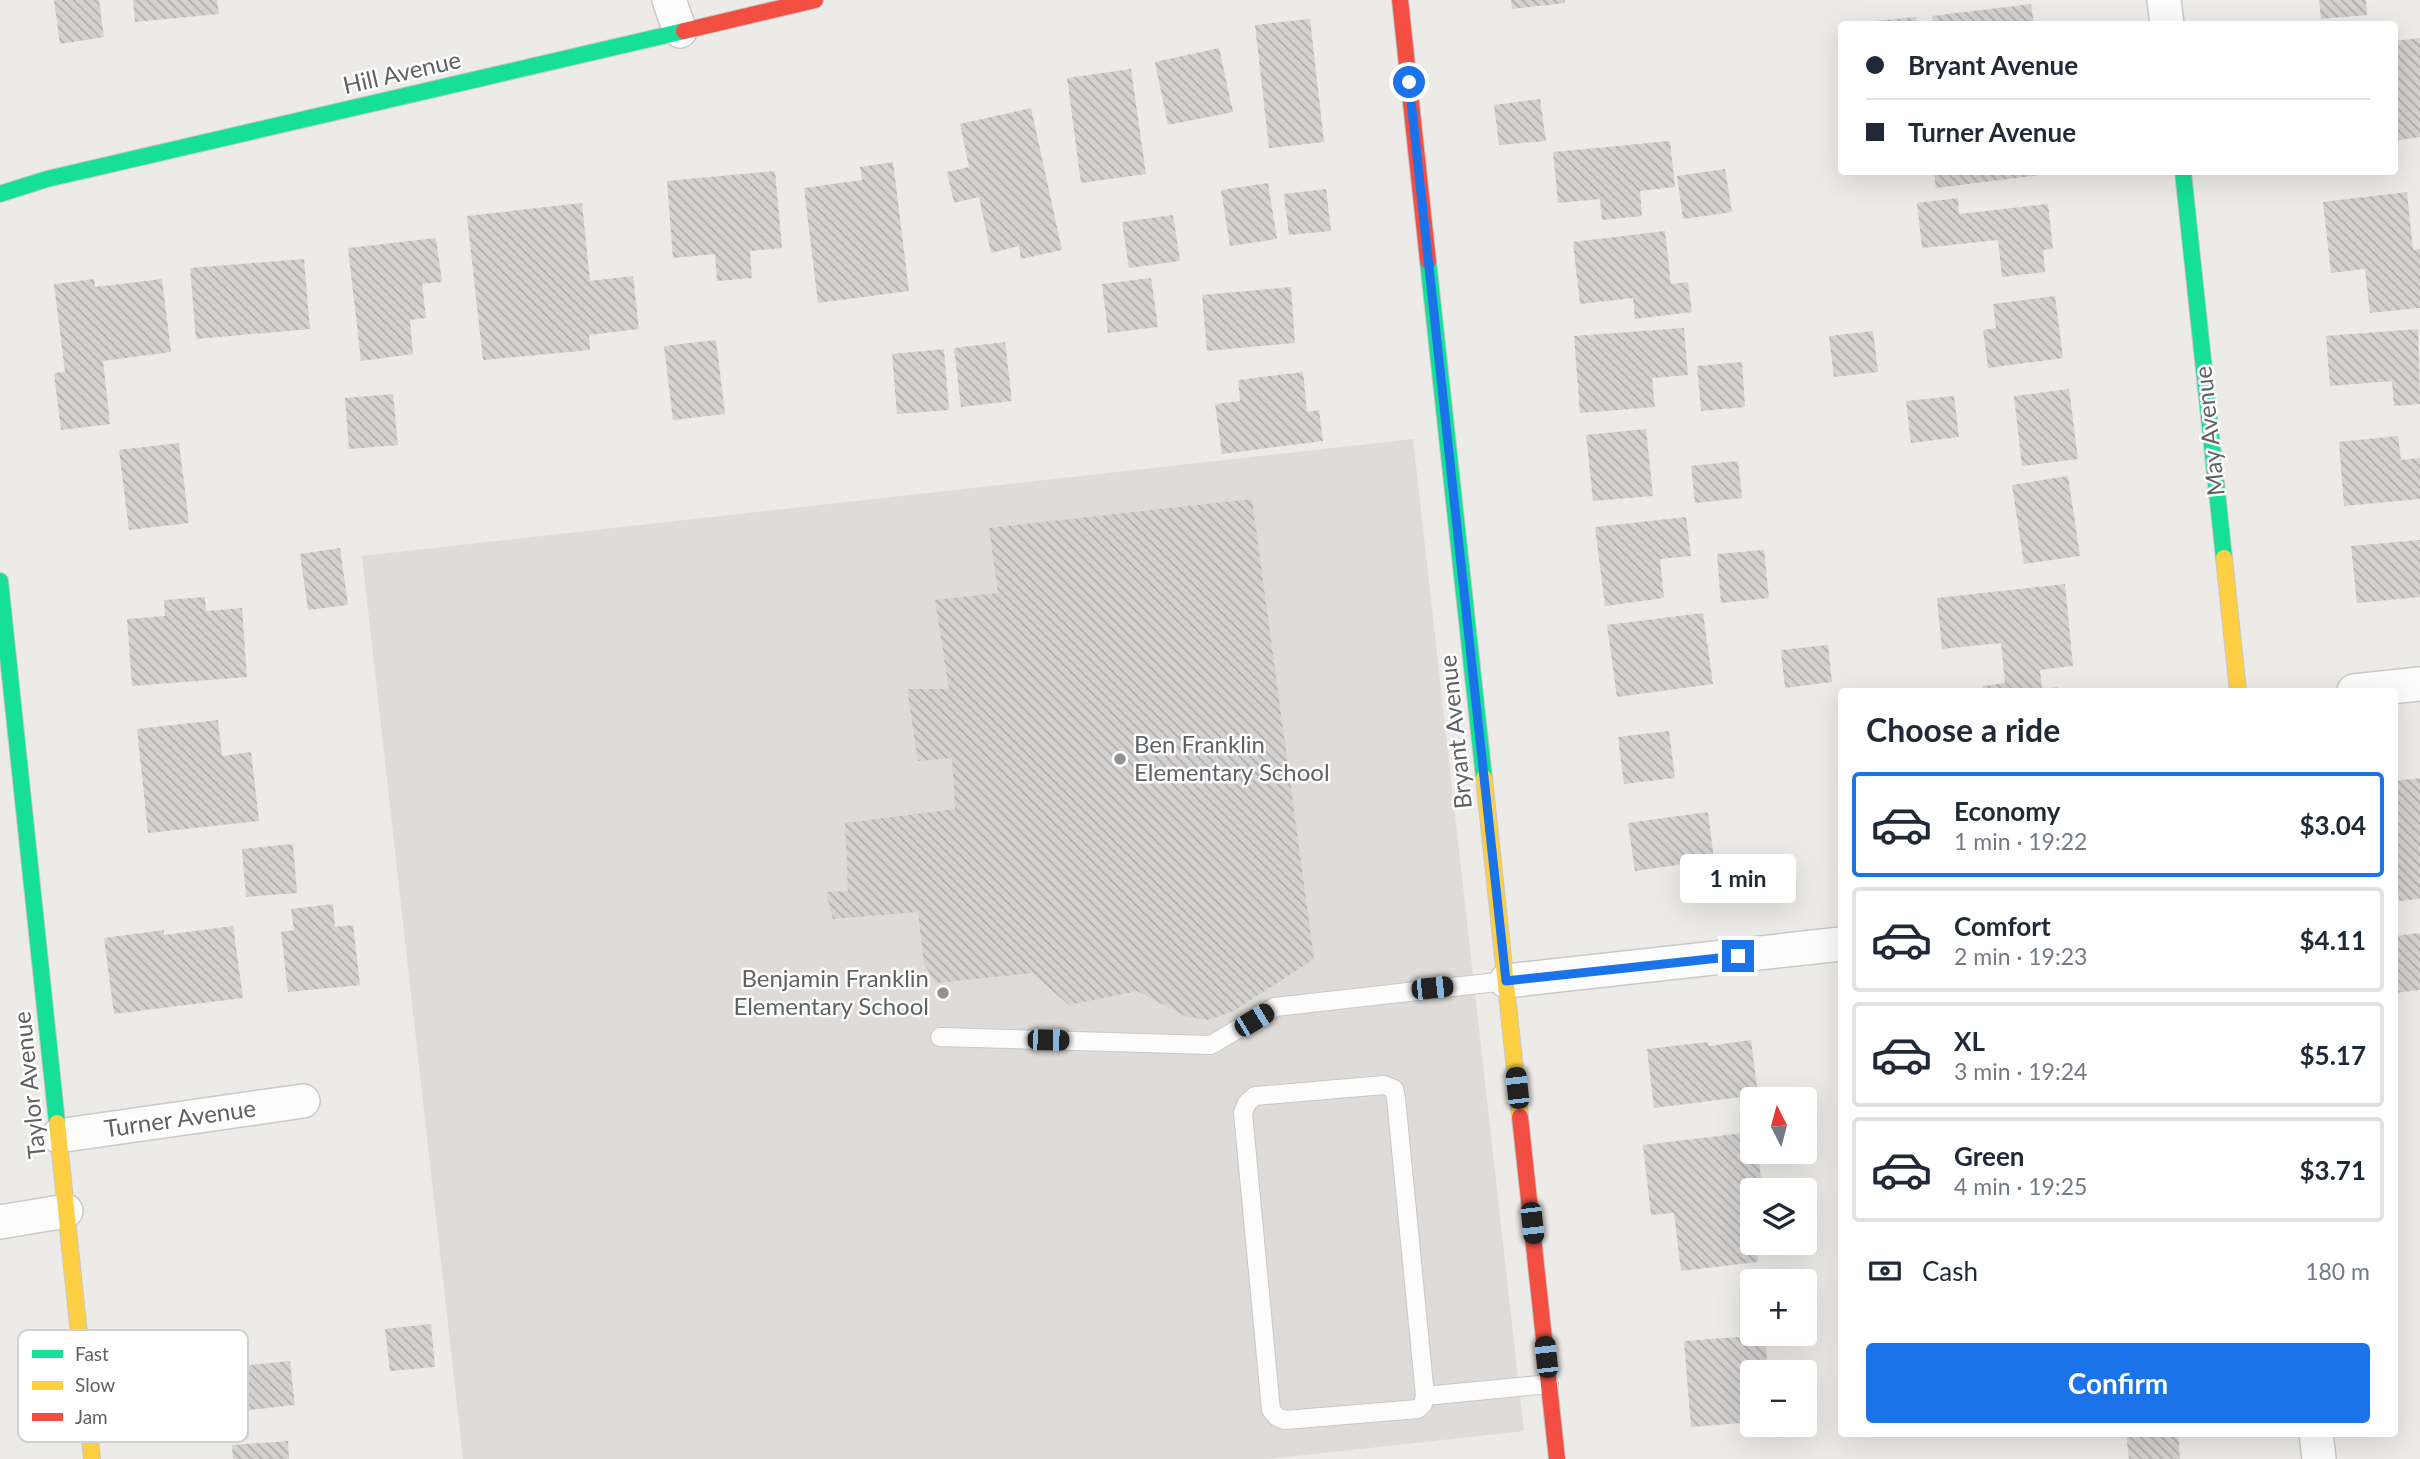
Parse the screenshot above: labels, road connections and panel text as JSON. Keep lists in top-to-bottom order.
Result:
{
  "streets": {
    "street": [
      "Hill Avenue",
      "May Avenue",
      "Bryant Avenue",
      "Taylor Avenue",
      "Turner Avenue"
    ]
  },
  "crossings": [
    ["Taylor Avenue", "Turner Avenue"]
  ],
  "places": ["Ben Franklin Elementary School", "Benjamin Franklin Elementary School"],
  "legend": ["Fast", "Slow", "Jam"],
  "north": "top",
  "page": {
    "banner": ["Bryant Avenue", "Turner Avenue"],
    "heading": "Choose a ride",
    "list": [
      {
        "name": "Economy",
        "note": "1 min · 19:22",
        "value": "$3.04"
      },
      {
        "name": "Comfort",
        "note": "2 min · 19:23",
        "value": "$4.11"
      },
      {
        "name": "XL",
        "note": "3 min · 19:24",
        "value": "$5.17"
      },
      {
        "name": "Green",
        "note": "4 min · 19:25",
        "value": "$3.71"
      }
    ],
    "bubble": "1 min",
    "map_buttons": ["+", "−"],
    "pay": ["Cash", "180 m"],
    "buttons": "Confirm"
  }
}
